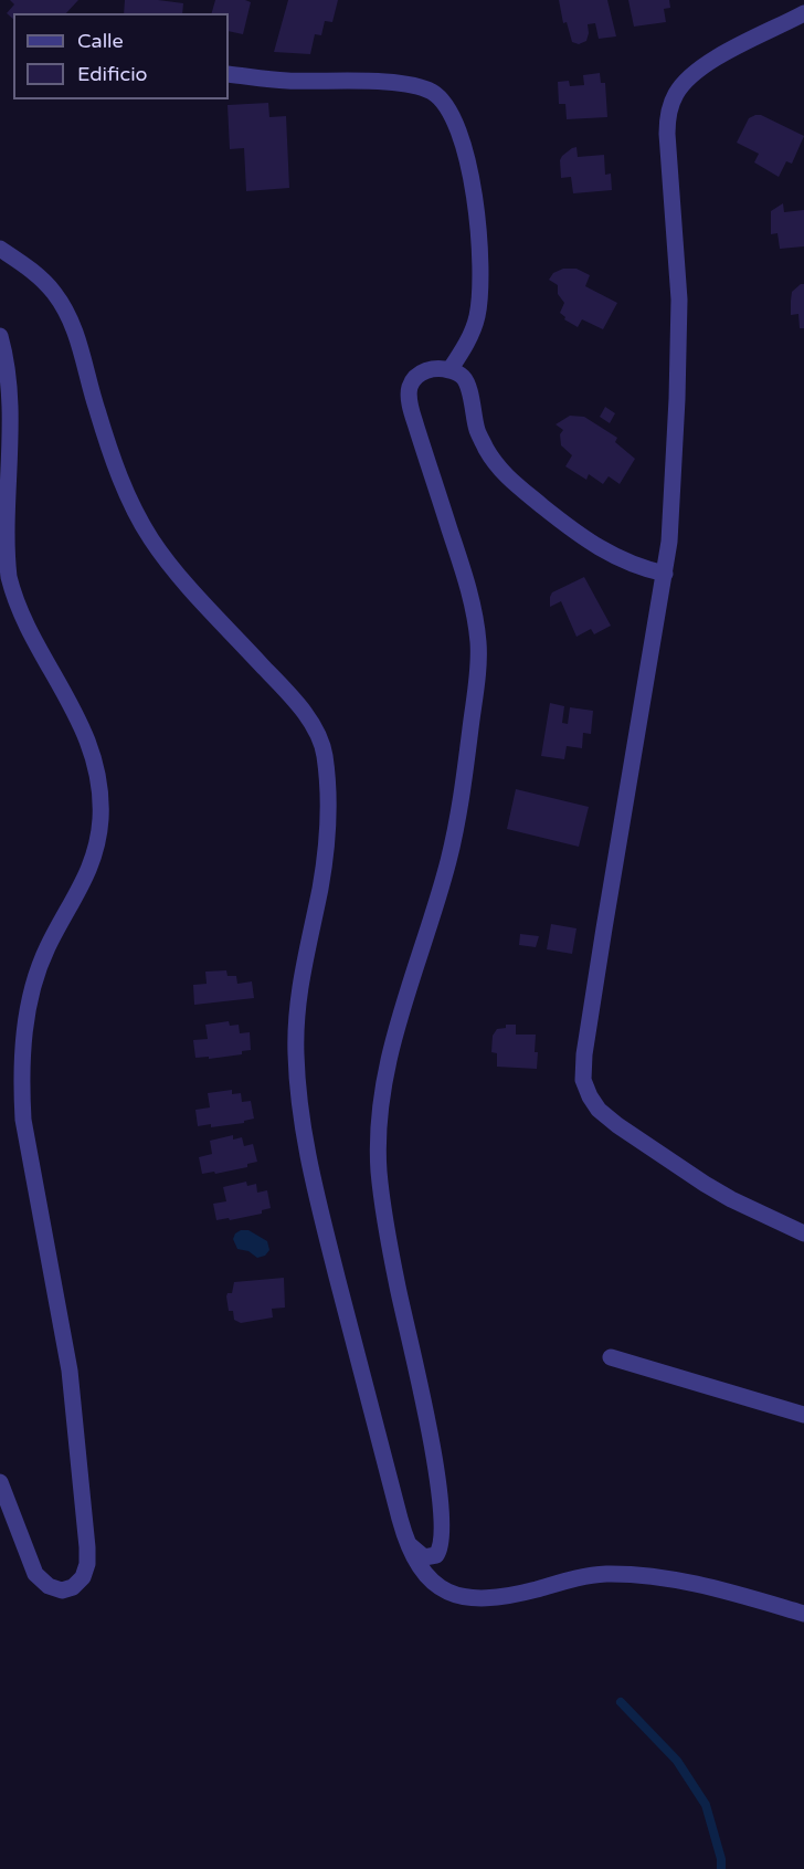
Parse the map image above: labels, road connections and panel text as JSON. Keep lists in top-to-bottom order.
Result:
{
  "legend": ["Calle", "Edificio"]
}
